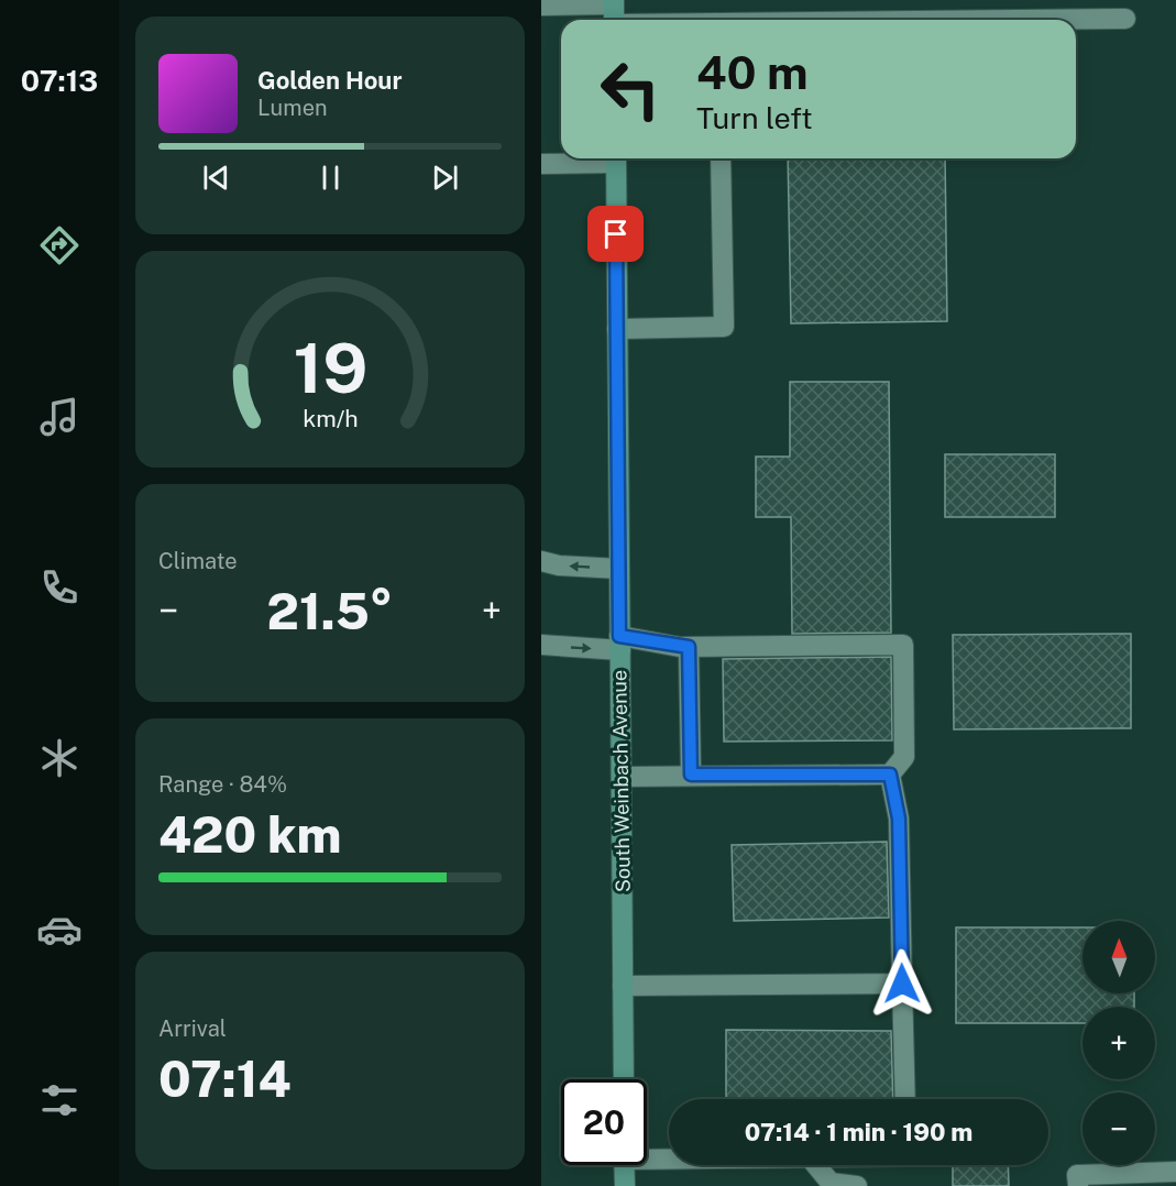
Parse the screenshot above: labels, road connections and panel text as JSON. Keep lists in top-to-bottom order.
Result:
{
  "streets": {
    "street": ["South Weinbach Avenue"]
  },
  "north": "top",
  "page": {
    "tabs": "07:13",
    "turn": ["40 m", "Turn left"],
    "song": ["Golden Hour", "Lumen"],
    "tile": [
      "Climate",
      ["Range · 84%", "420 km"],
      ["Arrival", "07:14"]
    ],
    "heat": ["−", "21.5°", "+"],
    "map_buttons": ["+", "−"],
    "limit": "20",
    "trip": "07:14 · 1 min · 190 m",
    "gauge": ["19", "km/h"]
  }
}
